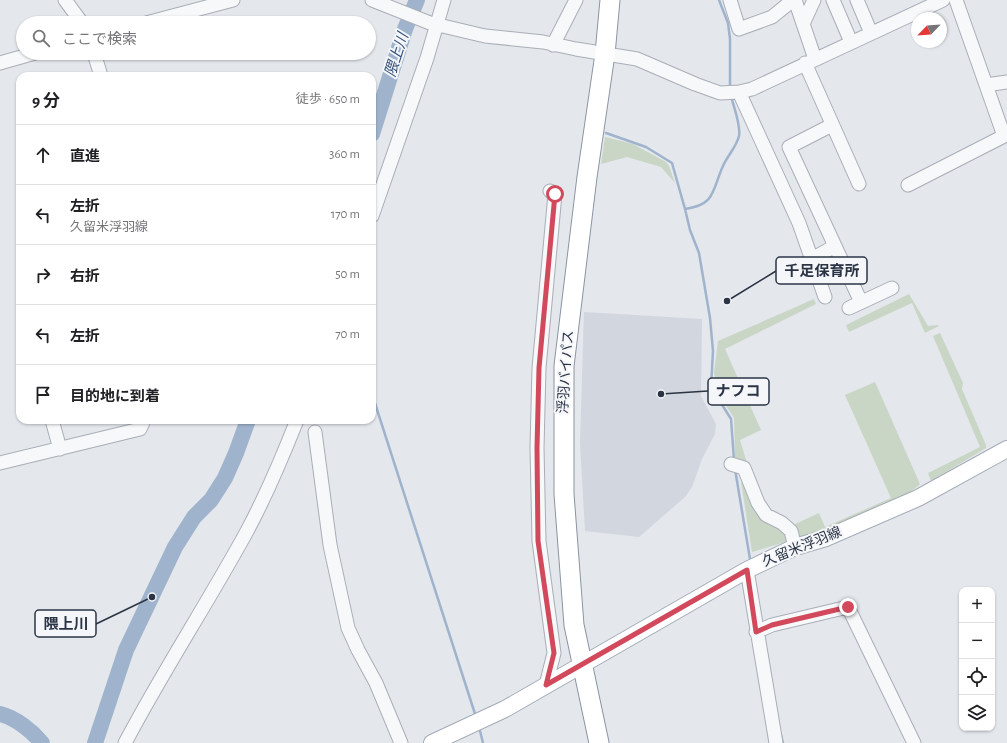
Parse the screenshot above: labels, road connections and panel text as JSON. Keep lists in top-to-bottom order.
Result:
{
  "streets": {
    "highway": ["浮羽バイパス"],
    "main road": ["久留米浮羽線"]
  },
  "crossings": [
    ["浮羽バイパス", "久留米浮羽線"]
  ],
  "water": ["隈上川"],
  "places": ["千足保育所", "ナフコ", "隈上川"],
  "north": "bottom left",
  "page": {
    "search": "ここで検索",
    "heading": ["9 分", "徒歩 · 650 m"],
    "list": [
      ["直進", "360 m"],
      ["左折", "久留米浮羽線", "170 m"],
      ["右折", "50 m"],
      ["左折", "70 m"],
      "目的地に到着"
    ],
    "map_buttons": ["+", "−"]
  }
}
